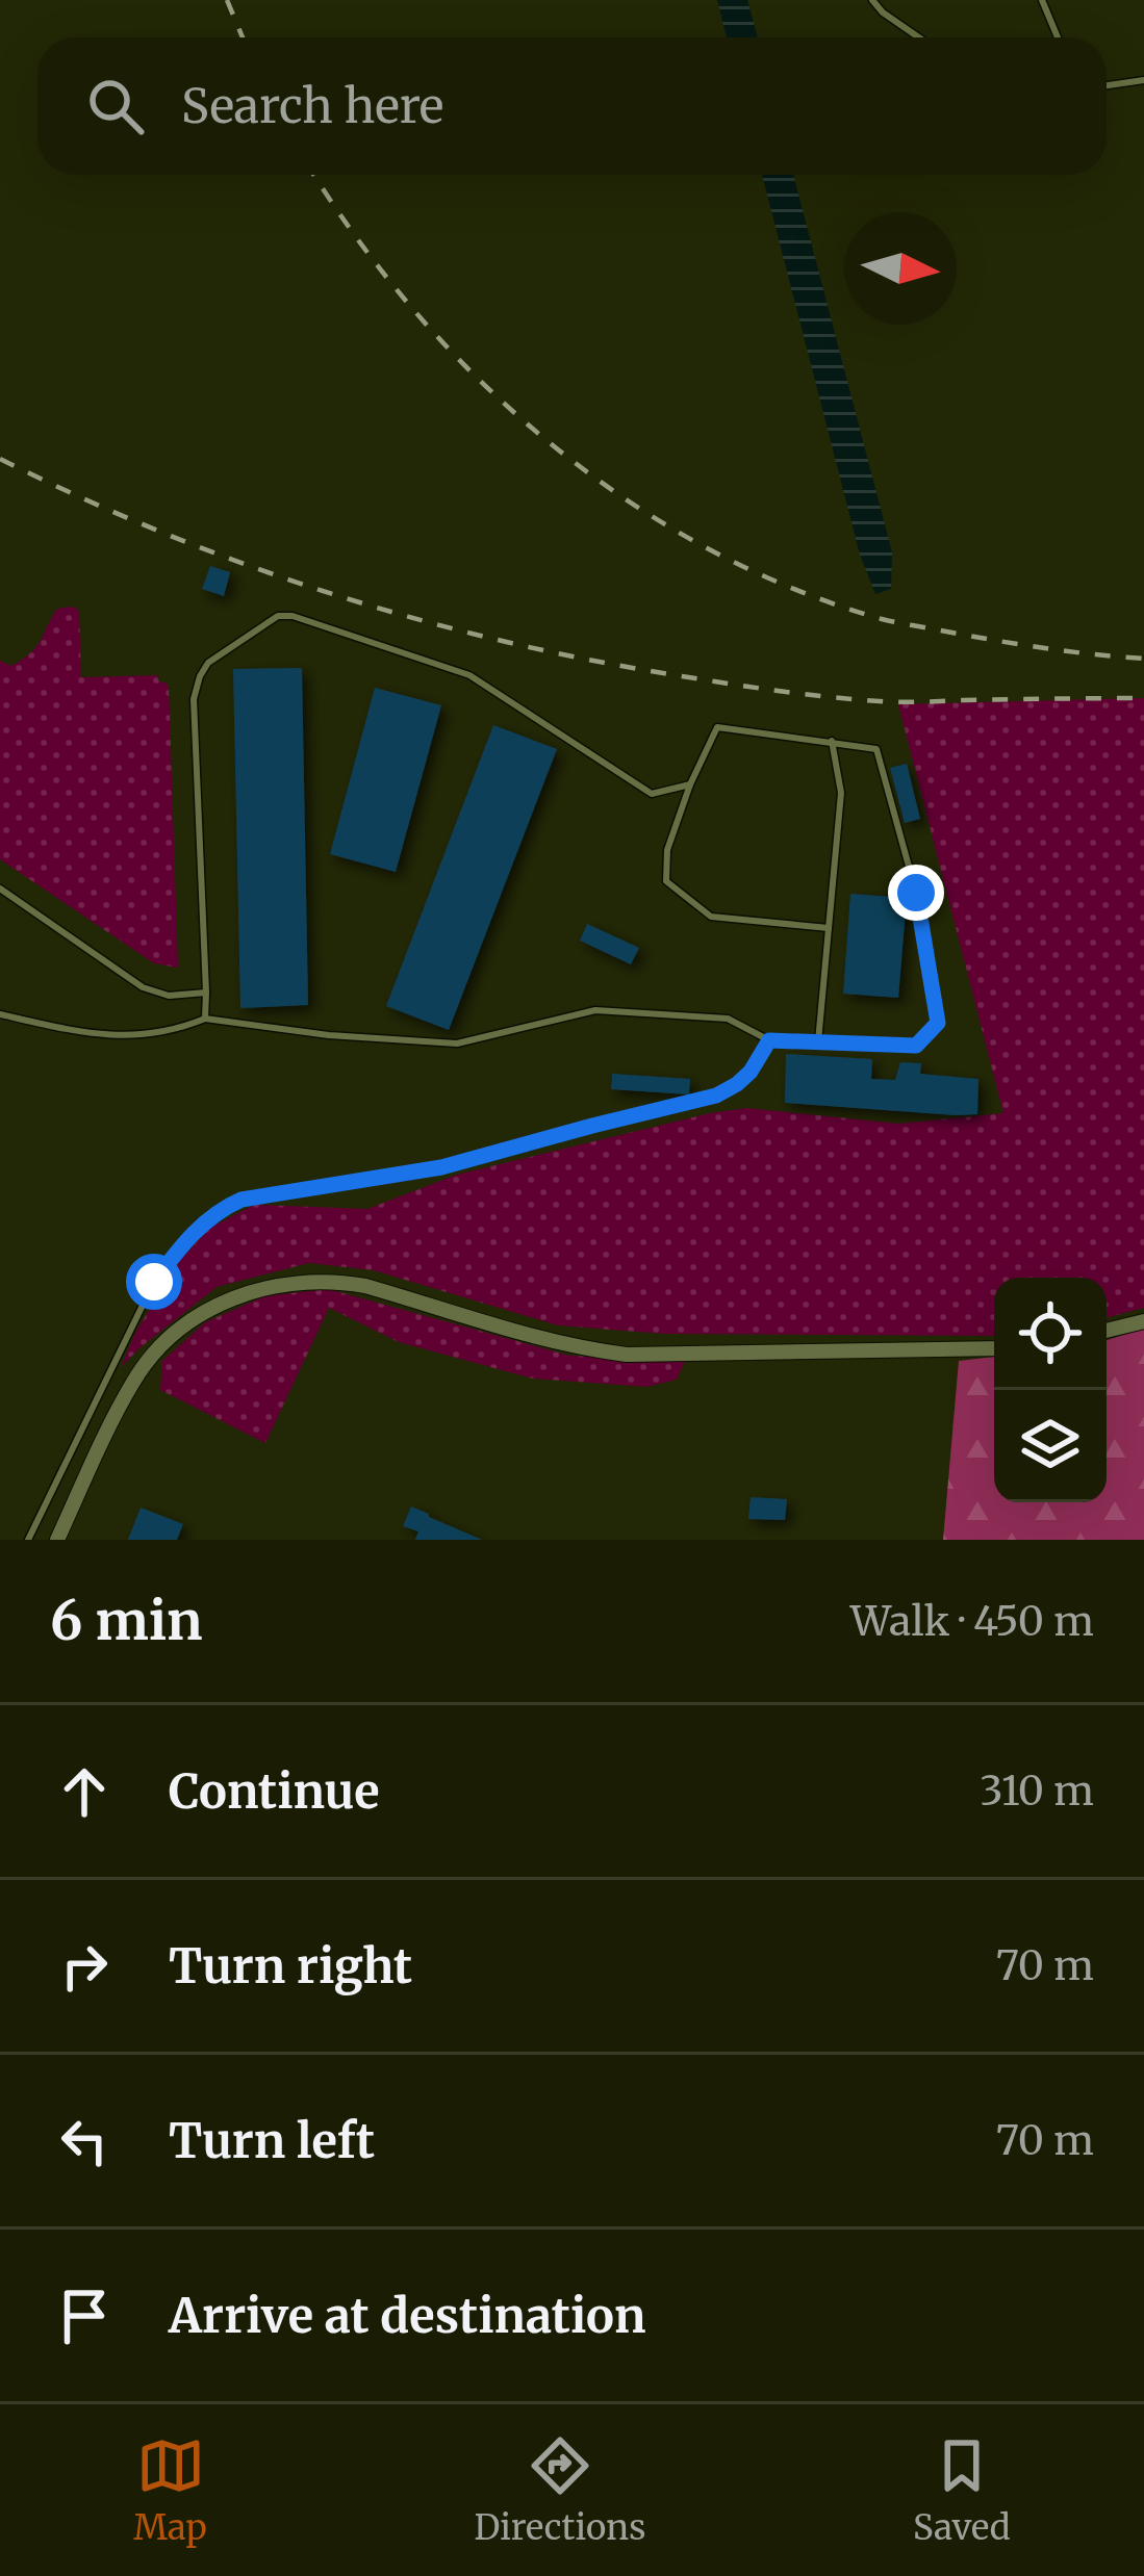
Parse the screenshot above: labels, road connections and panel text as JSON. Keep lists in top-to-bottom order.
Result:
{
  "north": "right",
  "page": {
    "search": "Search here",
    "heading": ["6 min", "Walk · 450 m"],
    "list": [
      ["Continue", "310 m"],
      ["Turn right", "70 m"],
      ["Turn left", "70 m"],
      "Arrive at destination"
    ],
    "nav": ["Map", "Directions", "Saved"]
  }
}
